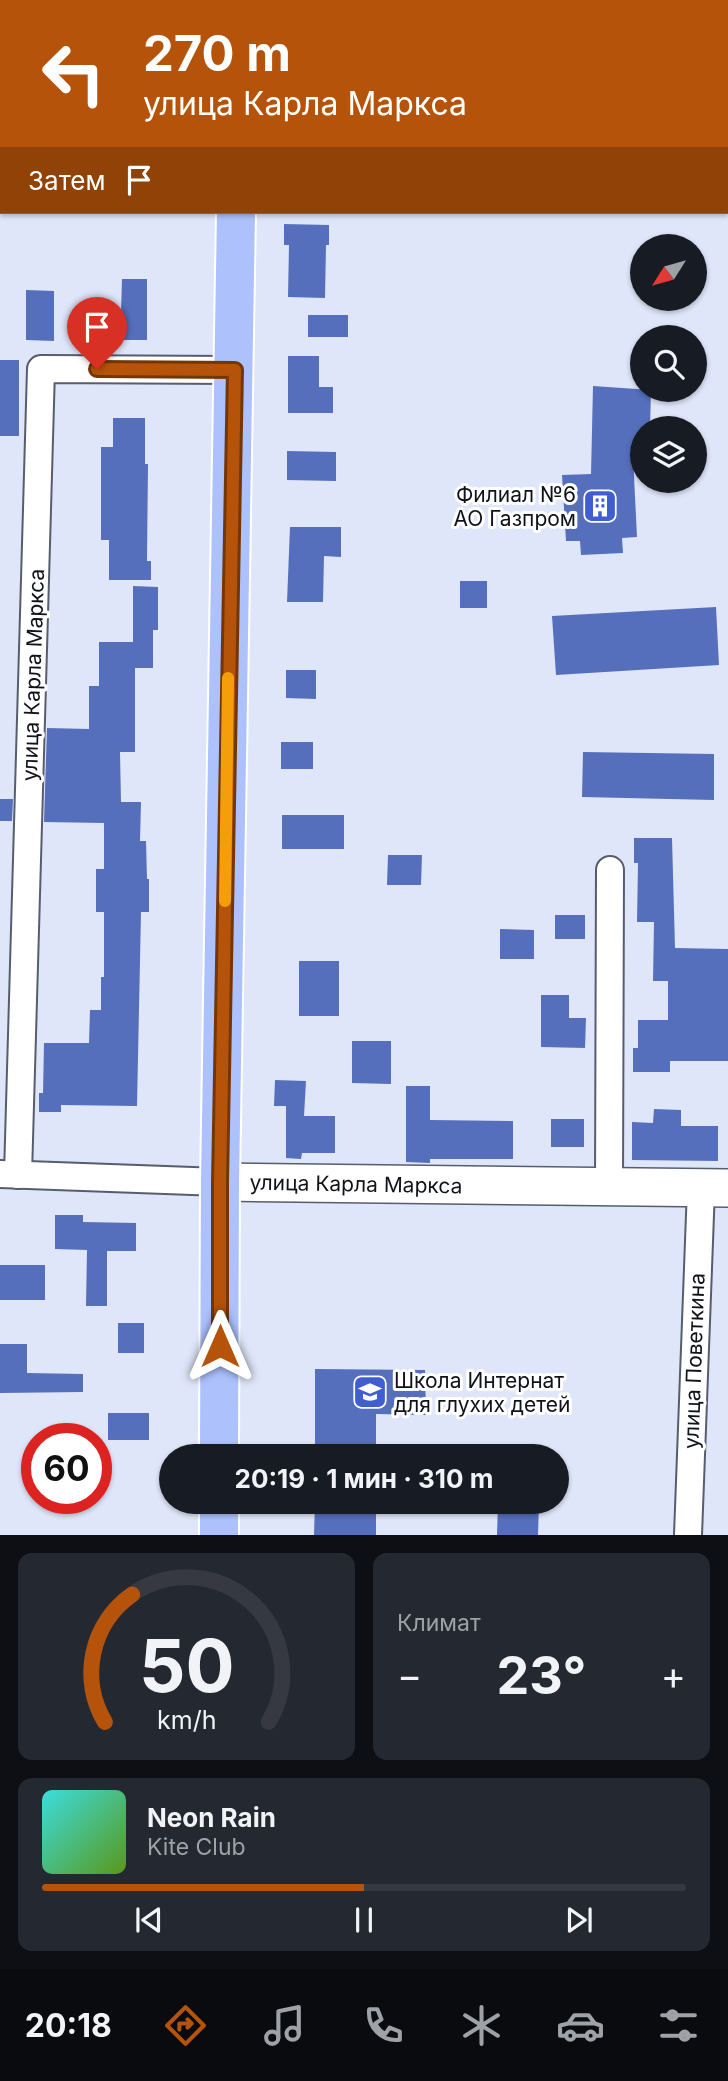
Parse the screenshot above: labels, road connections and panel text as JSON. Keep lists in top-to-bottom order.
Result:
{
  "streets": {
    "street": ["улица Карла Маркса", "улица Поветкина"]
  },
  "crossings": [
    ["улица Карла Маркса", "улица Поветкина"]
  ],
  "places": {
    "building": ["Филиал №6 АО Газпром"],
    "school or university": ["Школа Интернат для глухих детей"]
  },
  "north": "bottom left",
  "page": {
    "turn": ["270 m", "улица Карла Маркса"],
    "then": "Затем",
    "limit": "60",
    "trip": "20:19 · 1 мин · 310 m",
    "tile": "Климат",
    "heat": ["−", "23°", "+"],
    "song": ["Neon Rain", "Kite Club"],
    "tabs": "20:18",
    "gauge": ["50", "km/h"]
  }
}
